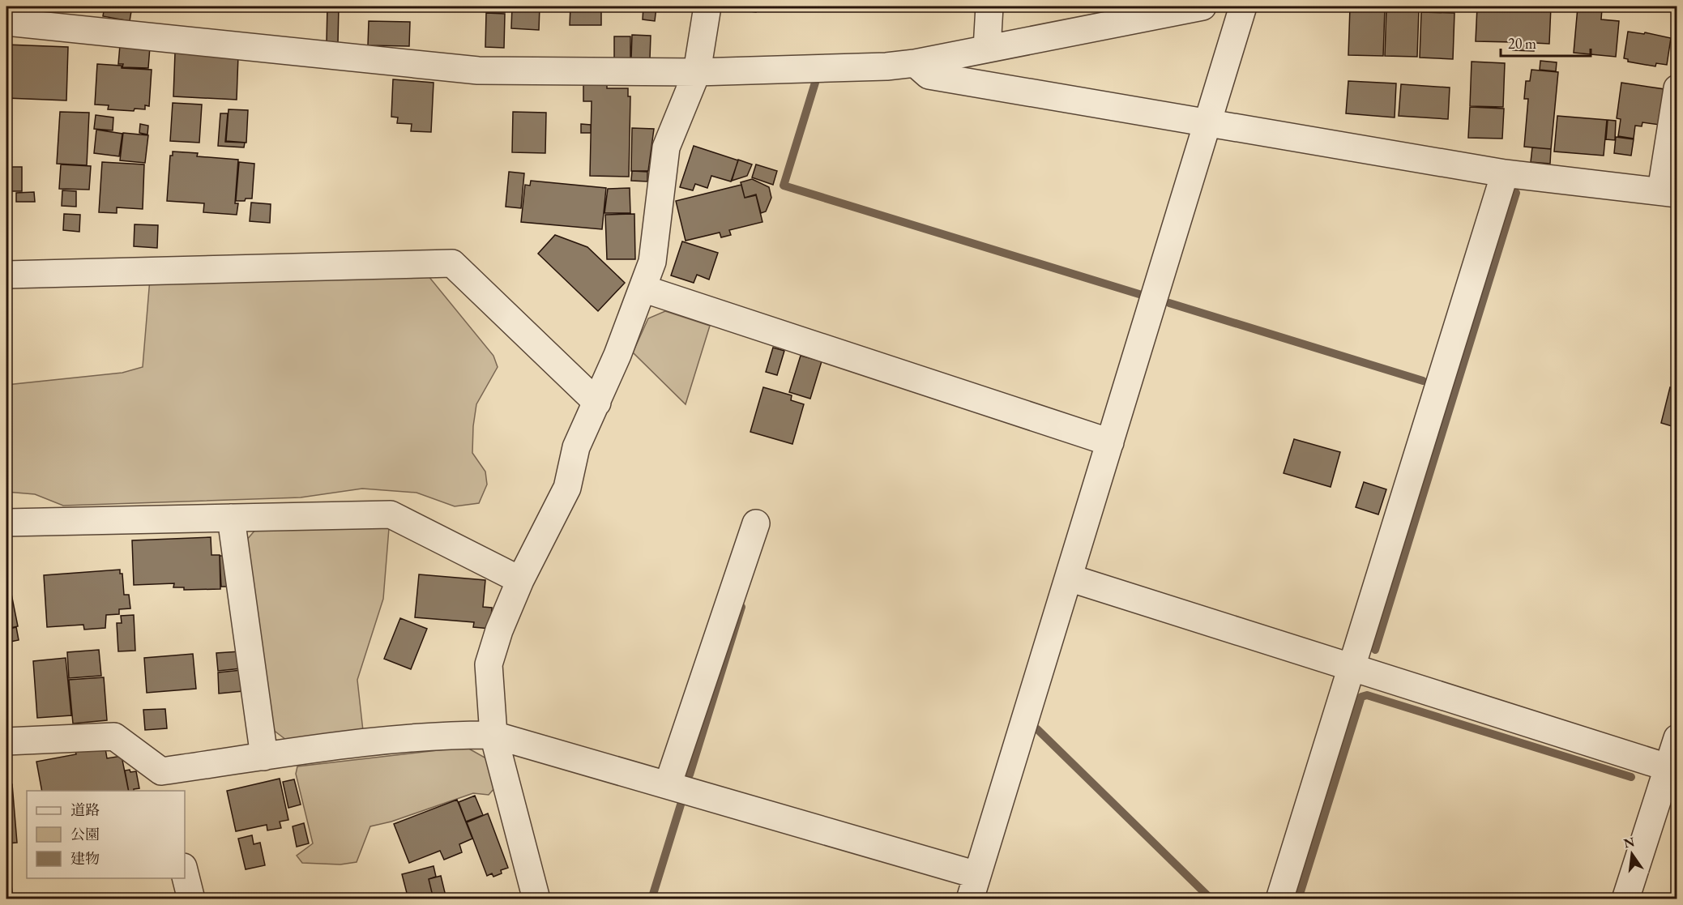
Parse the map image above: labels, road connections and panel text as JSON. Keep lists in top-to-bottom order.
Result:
{
  "legend": ["道路", "公園", "建物"],
  "scale_bar": "20 m",
  "north": "top"
}
